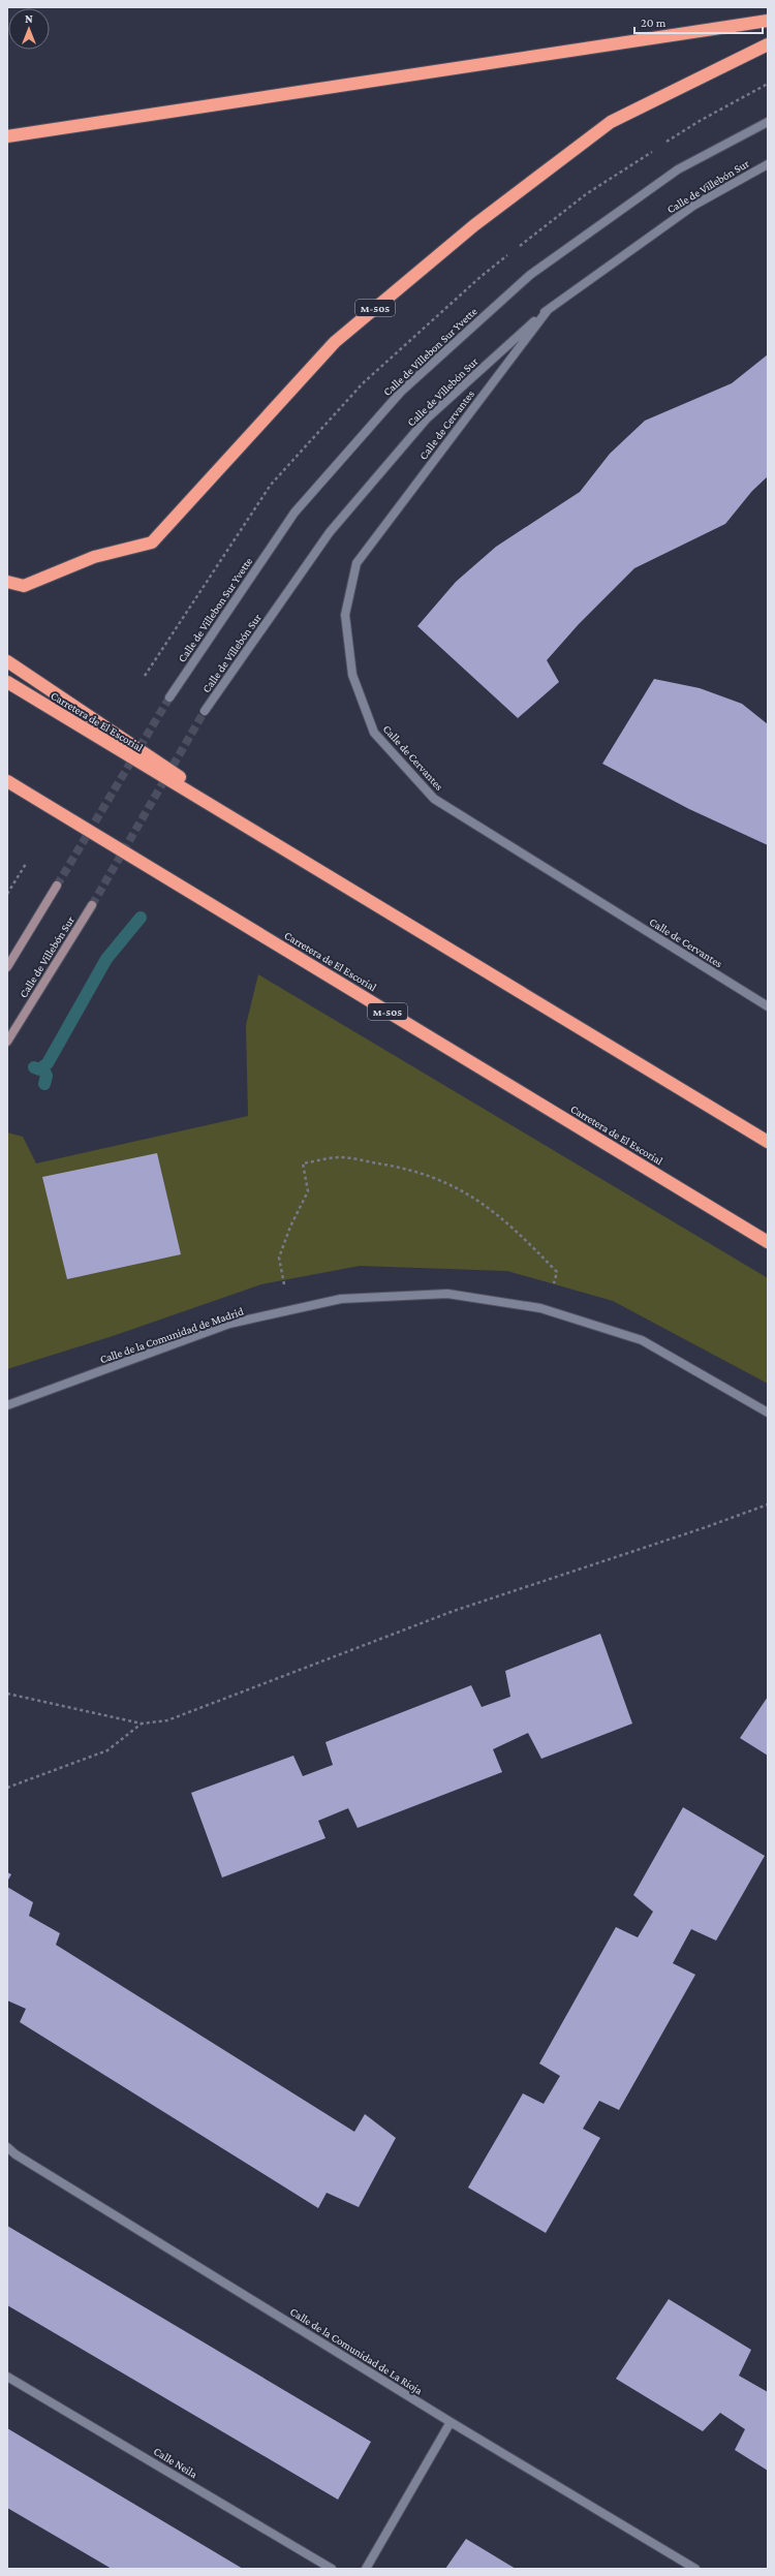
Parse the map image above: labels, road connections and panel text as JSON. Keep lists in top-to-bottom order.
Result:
{
  "streets": {
    "highway": ["M-505", "Carretera de El Escorial"],
    "street": [
      "Calle de Villebón Sur",
      "Calle de Villebon Sur Yvette",
      "Calle de Cervantes",
      "Calle de la Comunidad de Madrid",
      "Calle de la Comunidad de La Rioja",
      "Calle Neila"
    ]
  },
  "crossings": [
    ["Calle de Villebón Sur", "Calle de Cervantes"]
  ],
  "scale_bar": "20 m",
  "north": "top"
}
